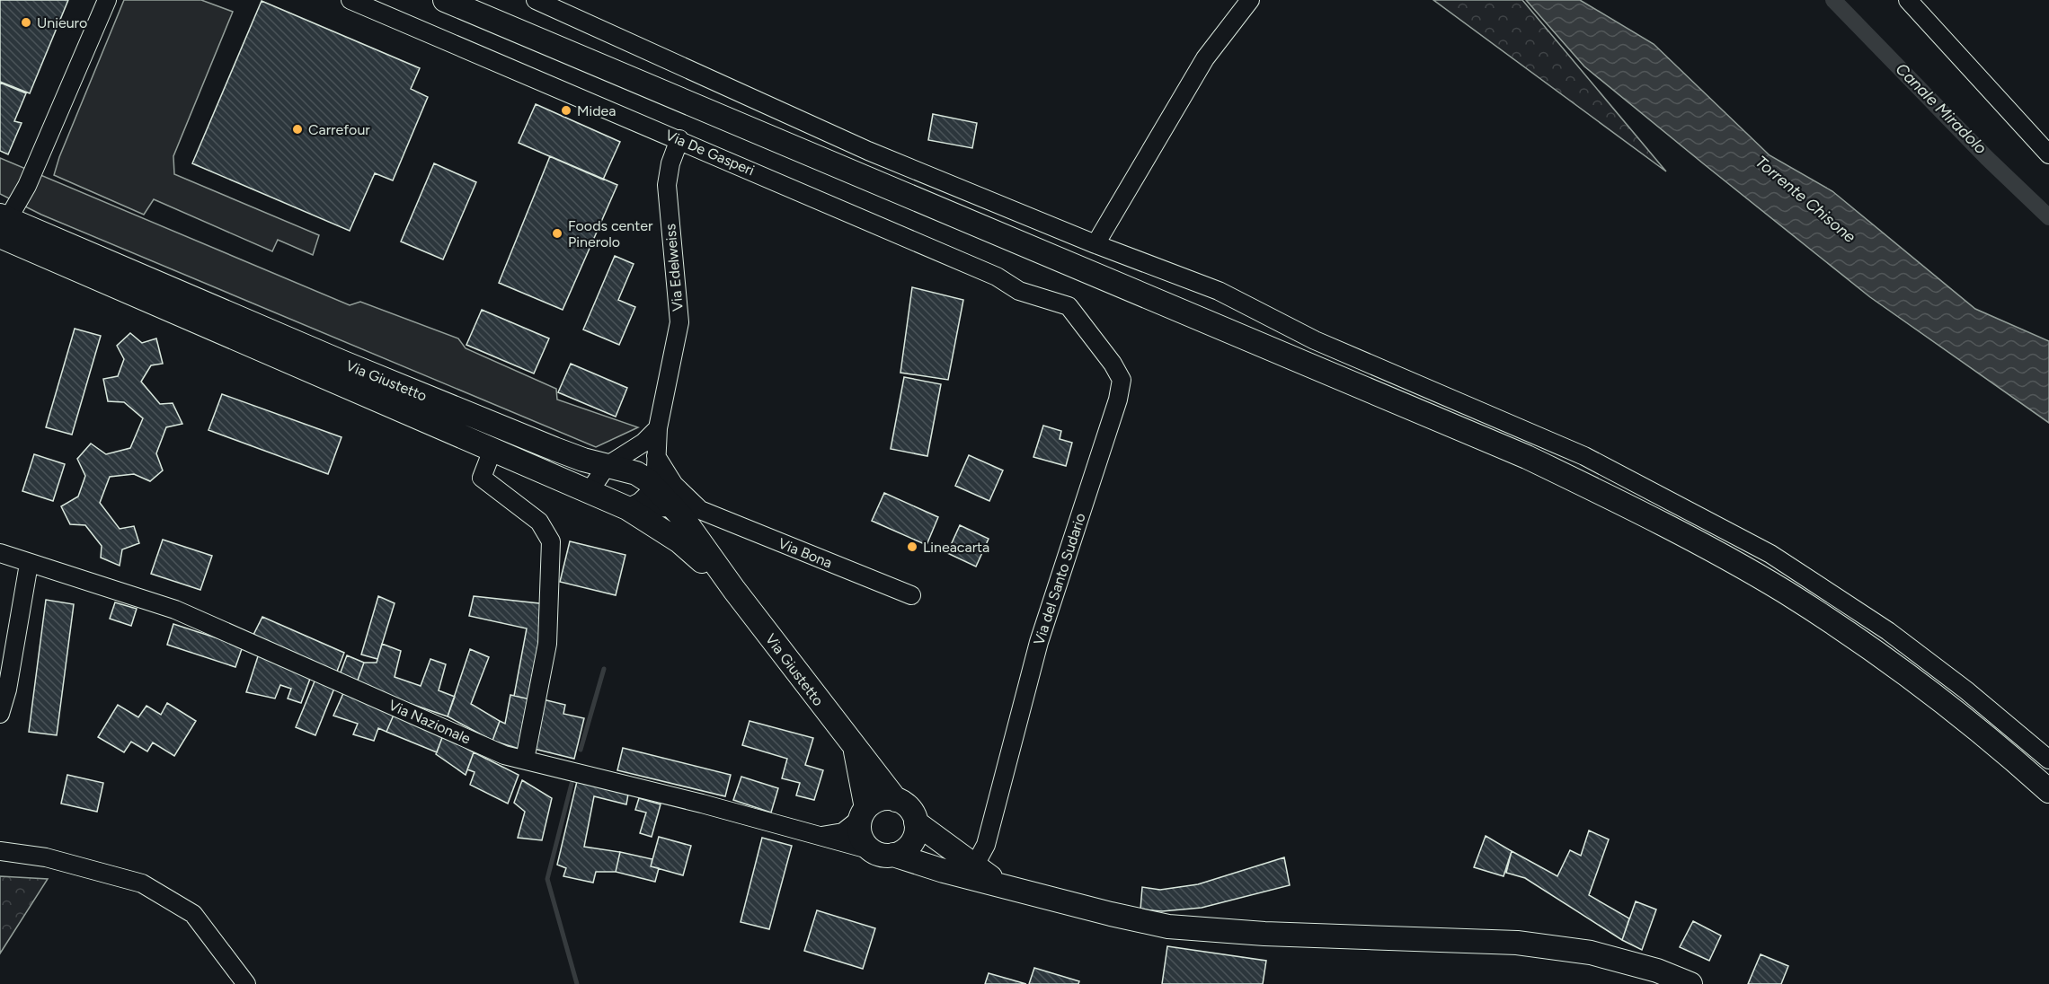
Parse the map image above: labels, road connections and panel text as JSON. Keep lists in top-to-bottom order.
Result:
{
  "streets": {
    "main road": ["Via Giustetto"],
    "street": [
      "Via De Gasperi",
      "Via Edelweiss",
      "Via Bona",
      "Via del Santo Sudario",
      "Via Nazionale"
    ]
  },
  "crossings": [
    ["Via De Gasperi", "Via Edelweiss"],
    ["Via De Gasperi", "Via del Santo Sudario"],
    ["Via Edelweiss", "Via Giustetto"],
    ["Via Giustetto", "Via Nazionale"]
  ],
  "water": ["Canale Miradolo", "Torrente Chisone"],
  "places": [
    "Unieuro",
    "Midea",
    "Carrefour",
    "Foods center Pinerolo",
    "Lineacarta"
  ]
}
